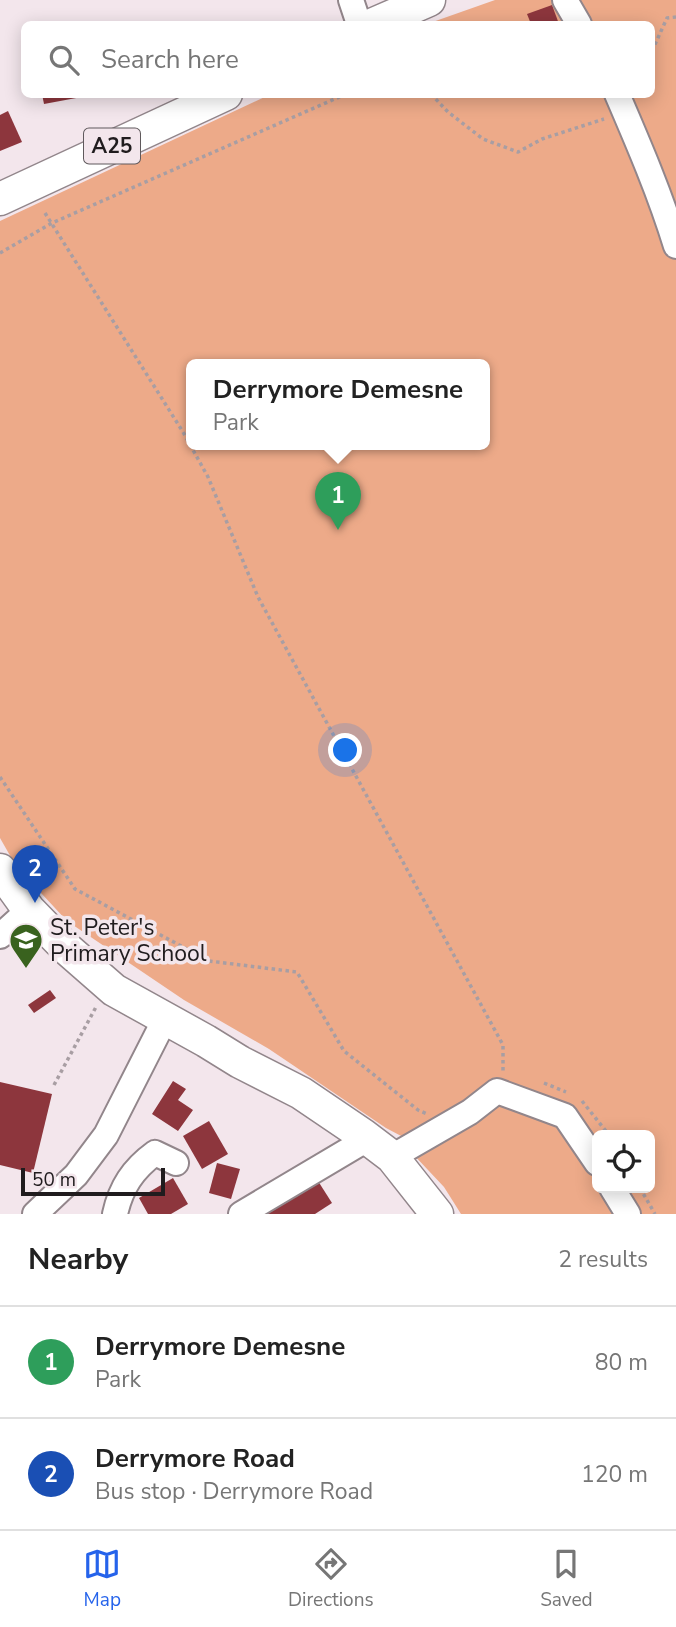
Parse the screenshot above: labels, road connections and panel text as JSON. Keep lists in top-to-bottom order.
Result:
{
  "streets": {
    "main road": ["A25"]
  },
  "places": {
    "school or university": ["St. Peter's Primary School"]
  },
  "scale_bar": "50 m",
  "page": {
    "search": "Search here",
    "popup": ["Derrymore Demesne", "Park"],
    "pins": ["1", "2"],
    "scale": "50 m",
    "heading": ["Nearby", "2 results"],
    "list": [
      {
        "mark": "1",
        "name": "Derrymore Demesne",
        "note": "Park",
        "value": "80 m"
      },
      {
        "mark": "2",
        "name": "Derrymore Road",
        "note": "Bus stop · Derrymore Road",
        "value": "120 m"
      }
    ],
    "nav": ["Map", "Directions", "Saved"]
  }
}
